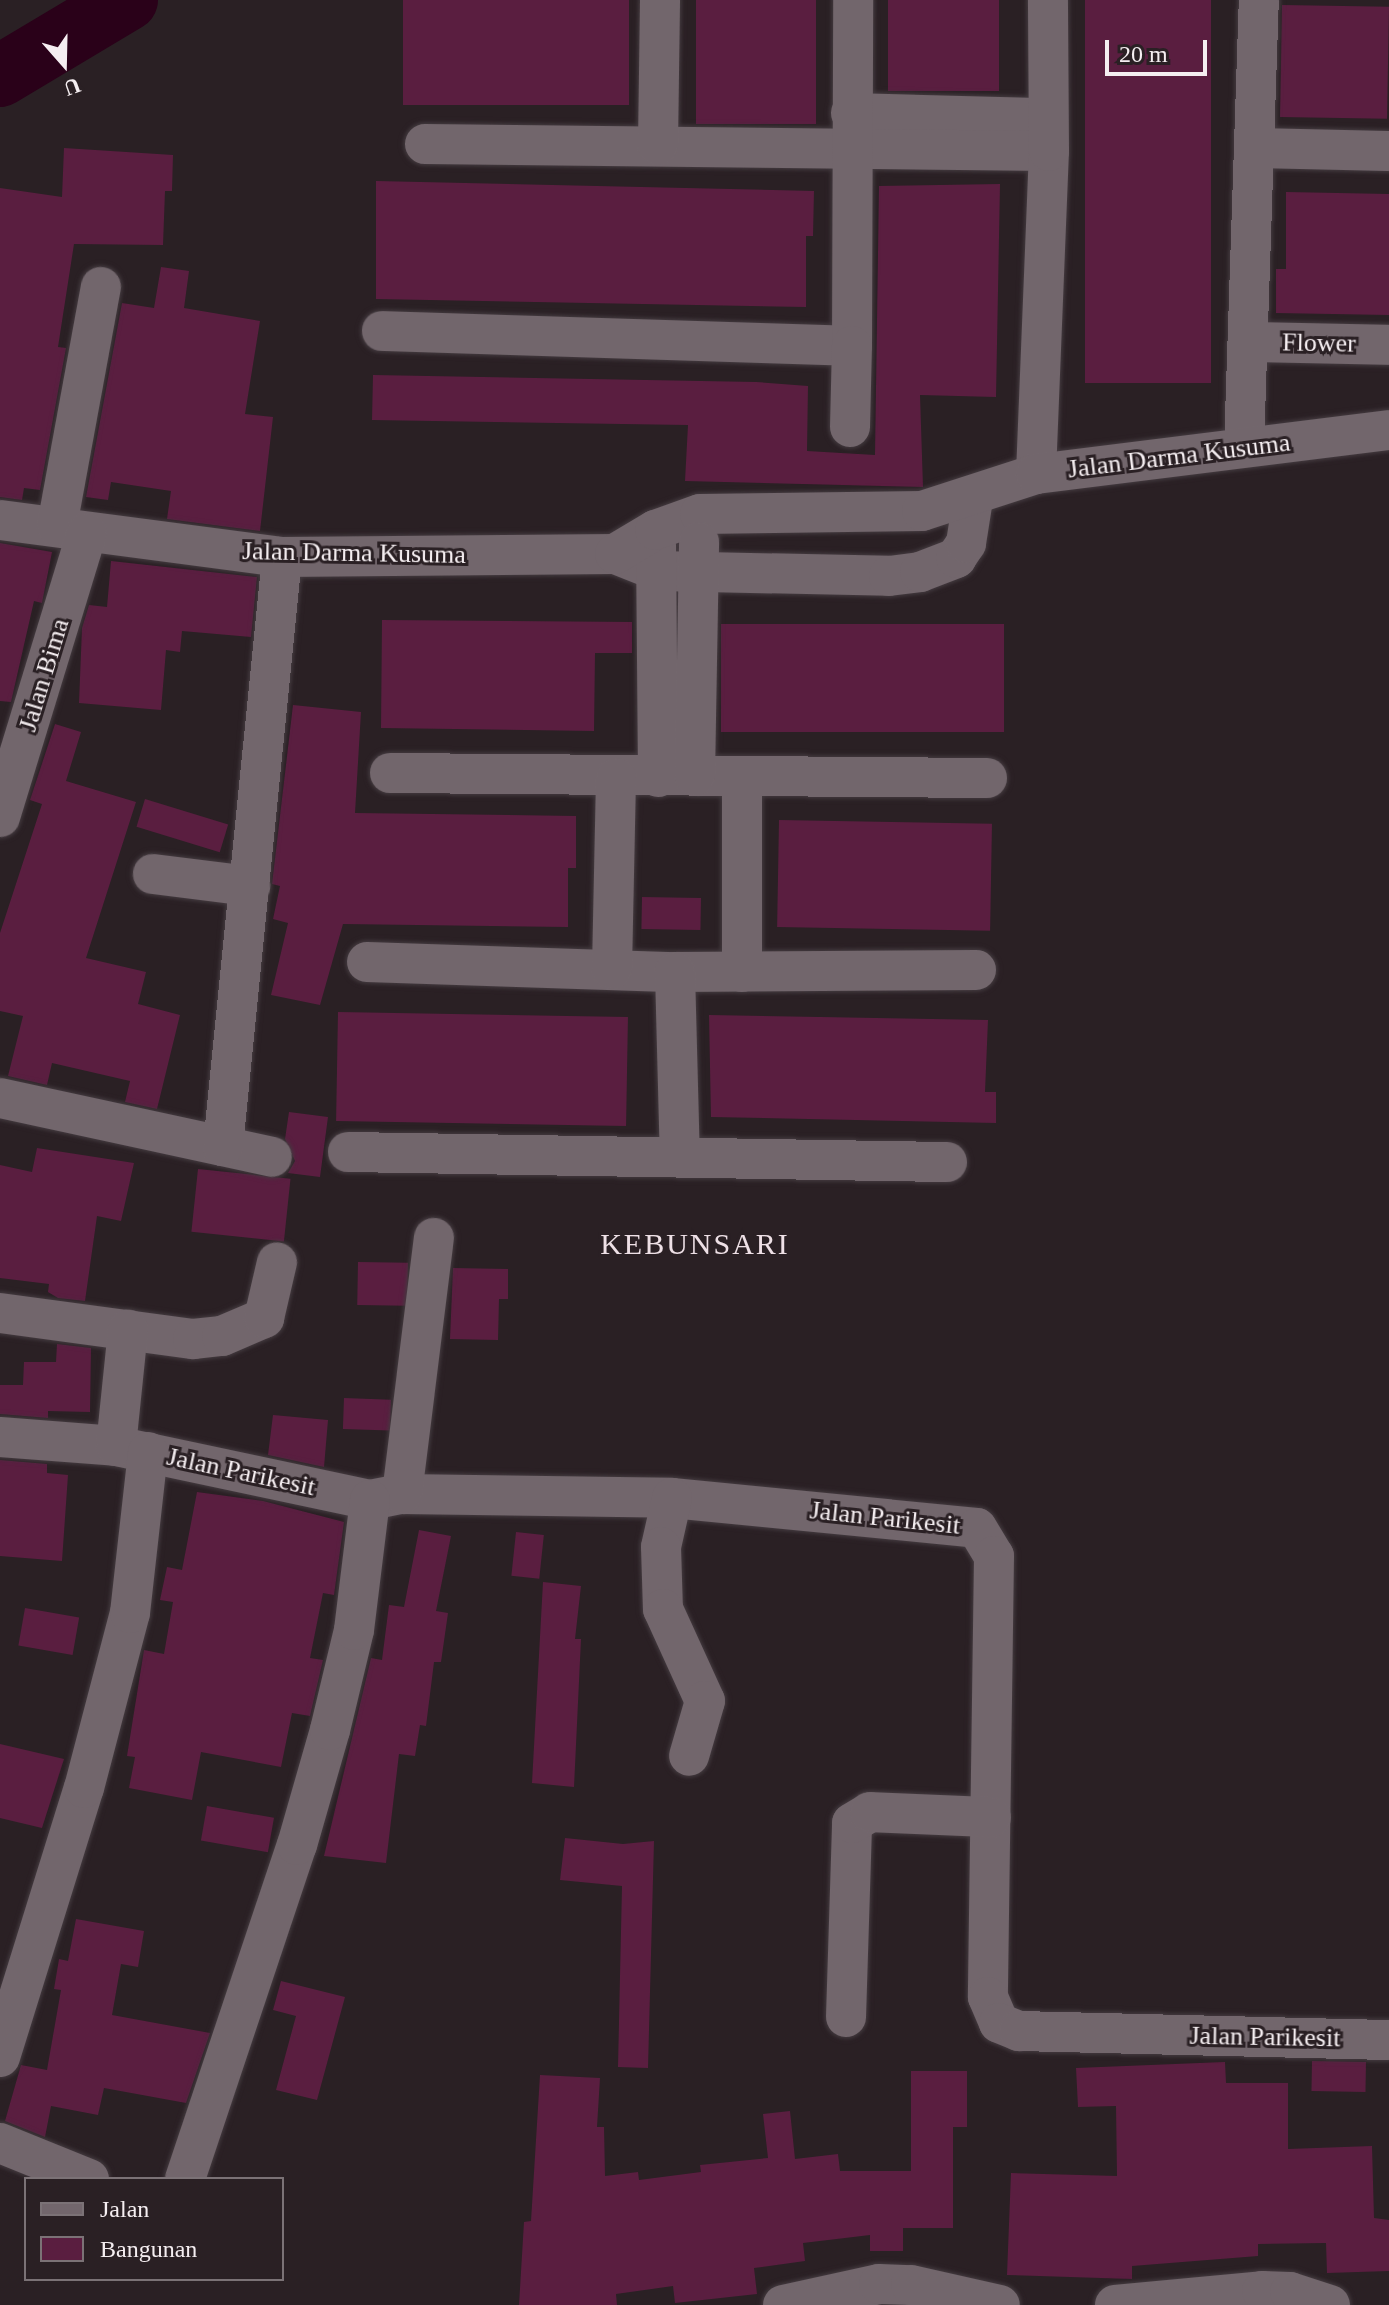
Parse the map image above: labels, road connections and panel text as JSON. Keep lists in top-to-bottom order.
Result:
{
  "streets": {
    "street": [
      "Flower",
      "Jalan Darma Kusuma",
      "Jalan Bima",
      "Jalan Parikesit"
    ]
  },
  "crossings": [
    ["Jalan Darma Kusuma", "Jalan Bima"]
  ],
  "districts": ["KEBUNSARI"],
  "legend": ["Jalan", "Bangunan"],
  "scale_bar": "20 m",
  "north": "bottom"
}
